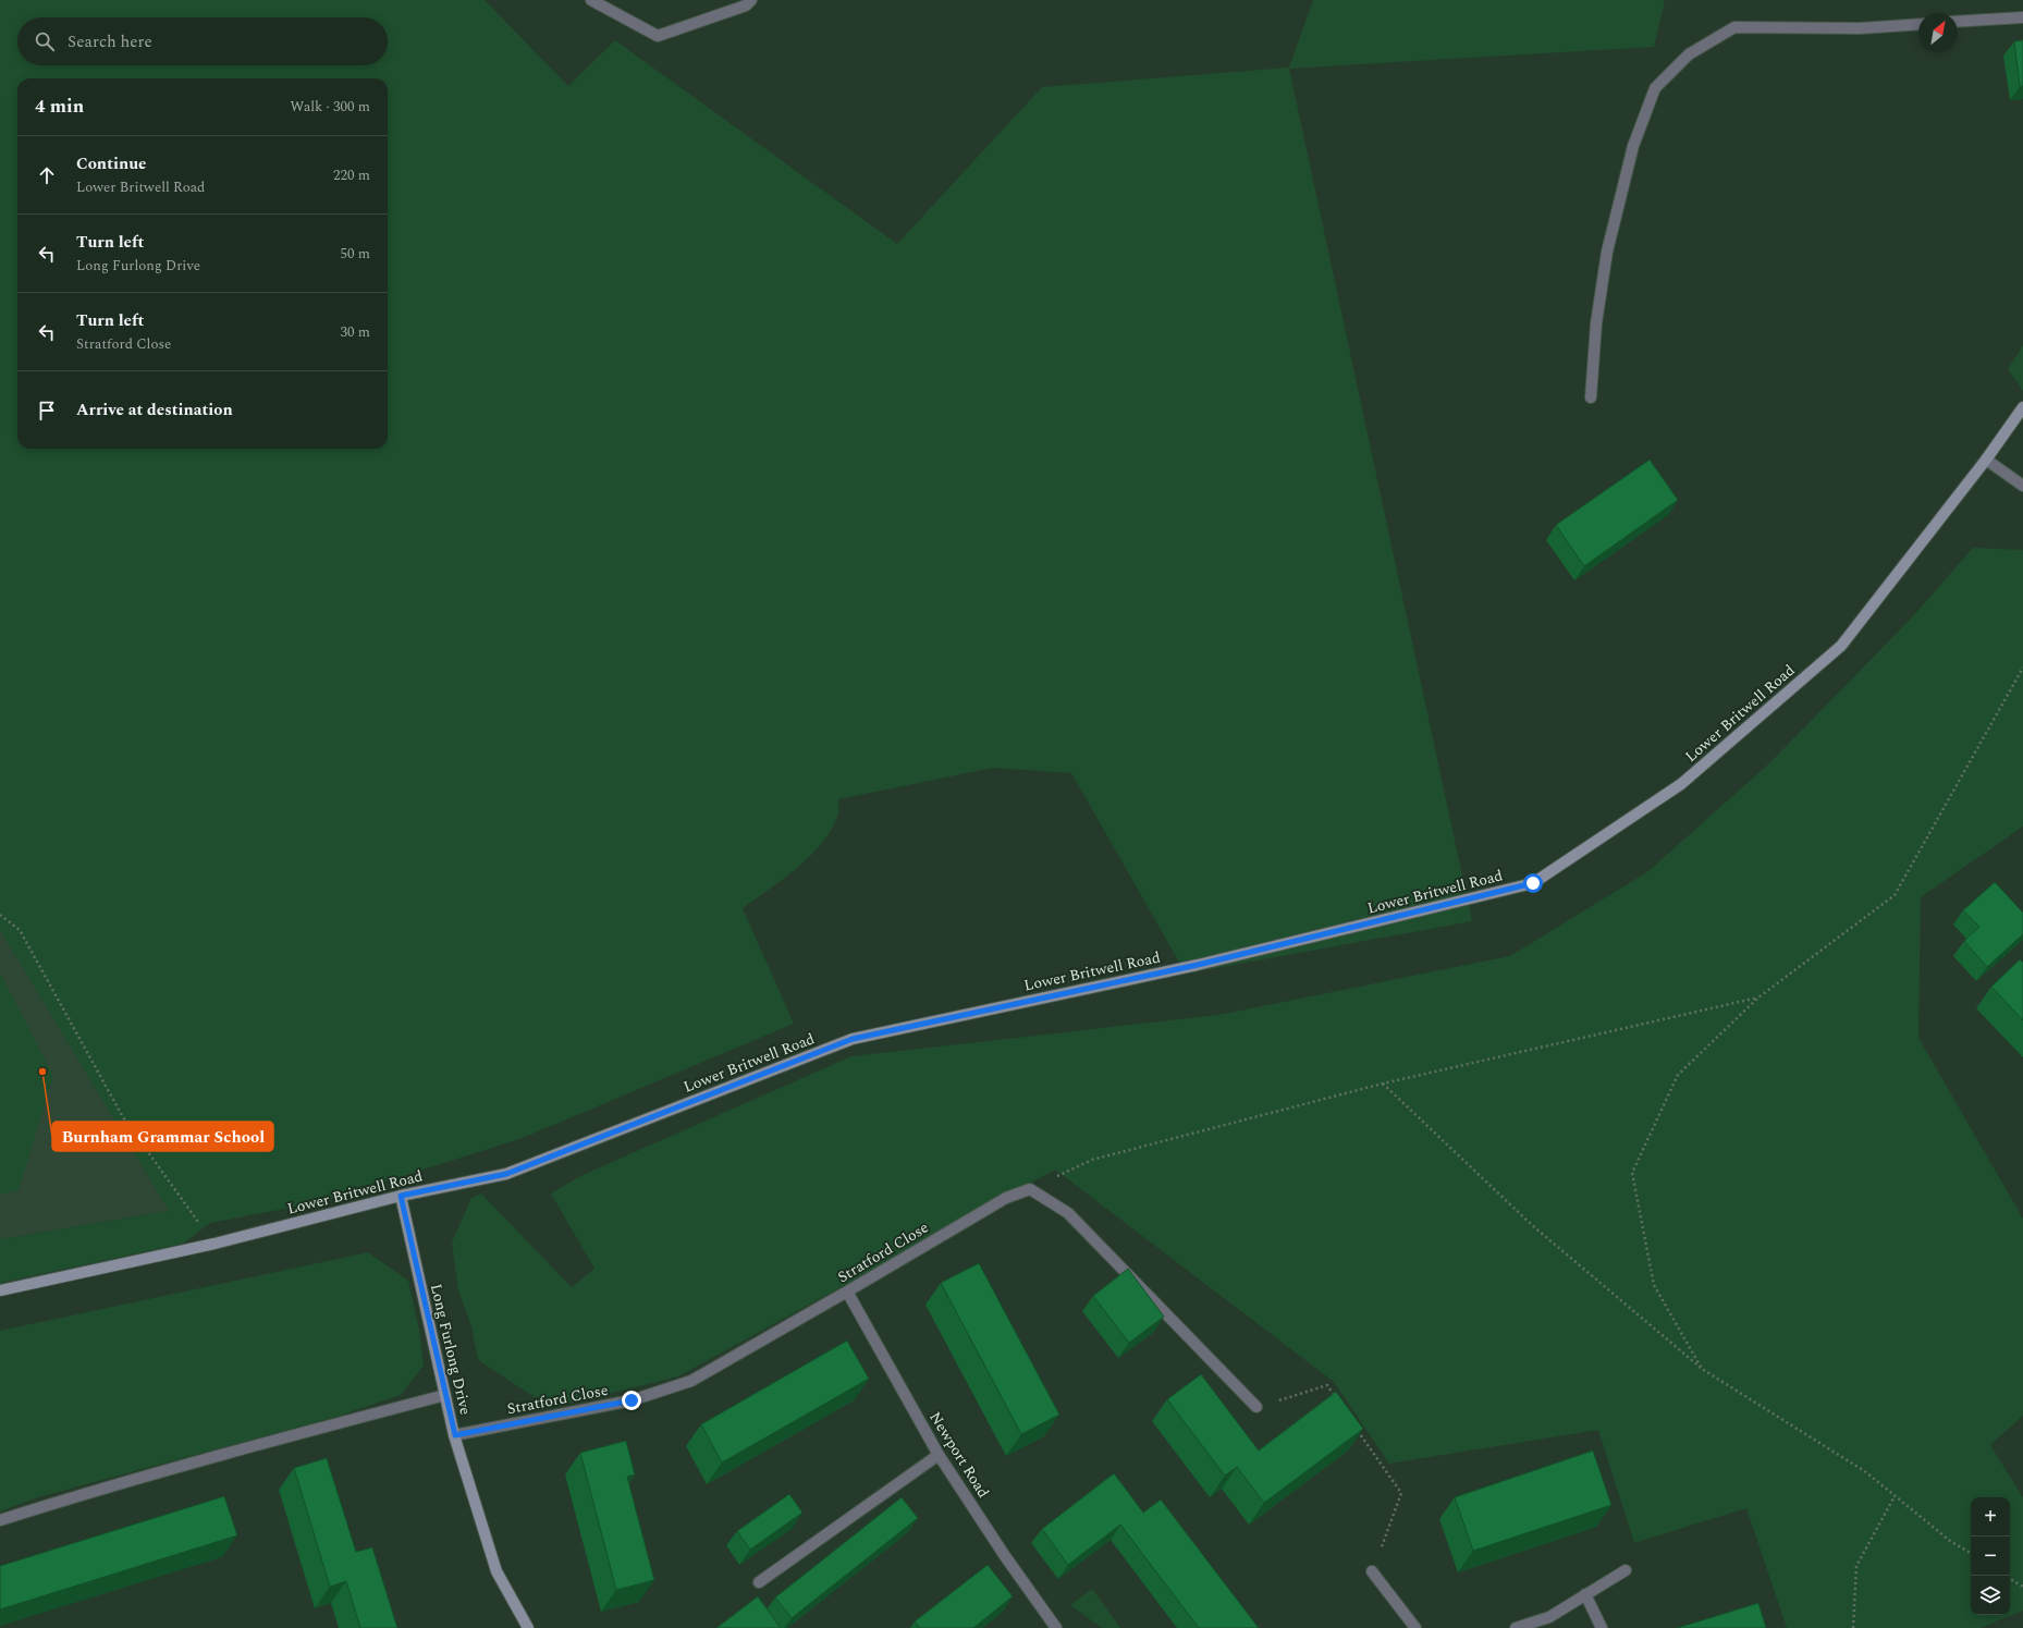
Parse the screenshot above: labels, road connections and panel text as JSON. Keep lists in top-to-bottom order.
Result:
{
  "streets": {
    "street": [
      "Lower Britwell Road",
      "Stratford Close",
      "Long Furlong Drive",
      "Newport Road"
    ]
  },
  "crossings": [
    ["Lower Britwell Road", "Long Furlong Drive"],
    ["Stratford Close", "Long Furlong Drive"],
    ["Stratford Close", "Newport Road"]
  ],
  "places": ["Burnham Grammar School"],
  "north": "top right",
  "page": {
    "search": "Search here",
    "heading": ["4 min", "Walk · 300 m"],
    "list": [
      ["Continue", "Lower Britwell Road", "220 m"],
      ["Turn left", "Long Furlong Drive", "50 m"],
      ["Turn left", "Stratford Close", "30 m"],
      "Arrive at destination"
    ],
    "map_buttons": ["+", "−"]
  }
}
